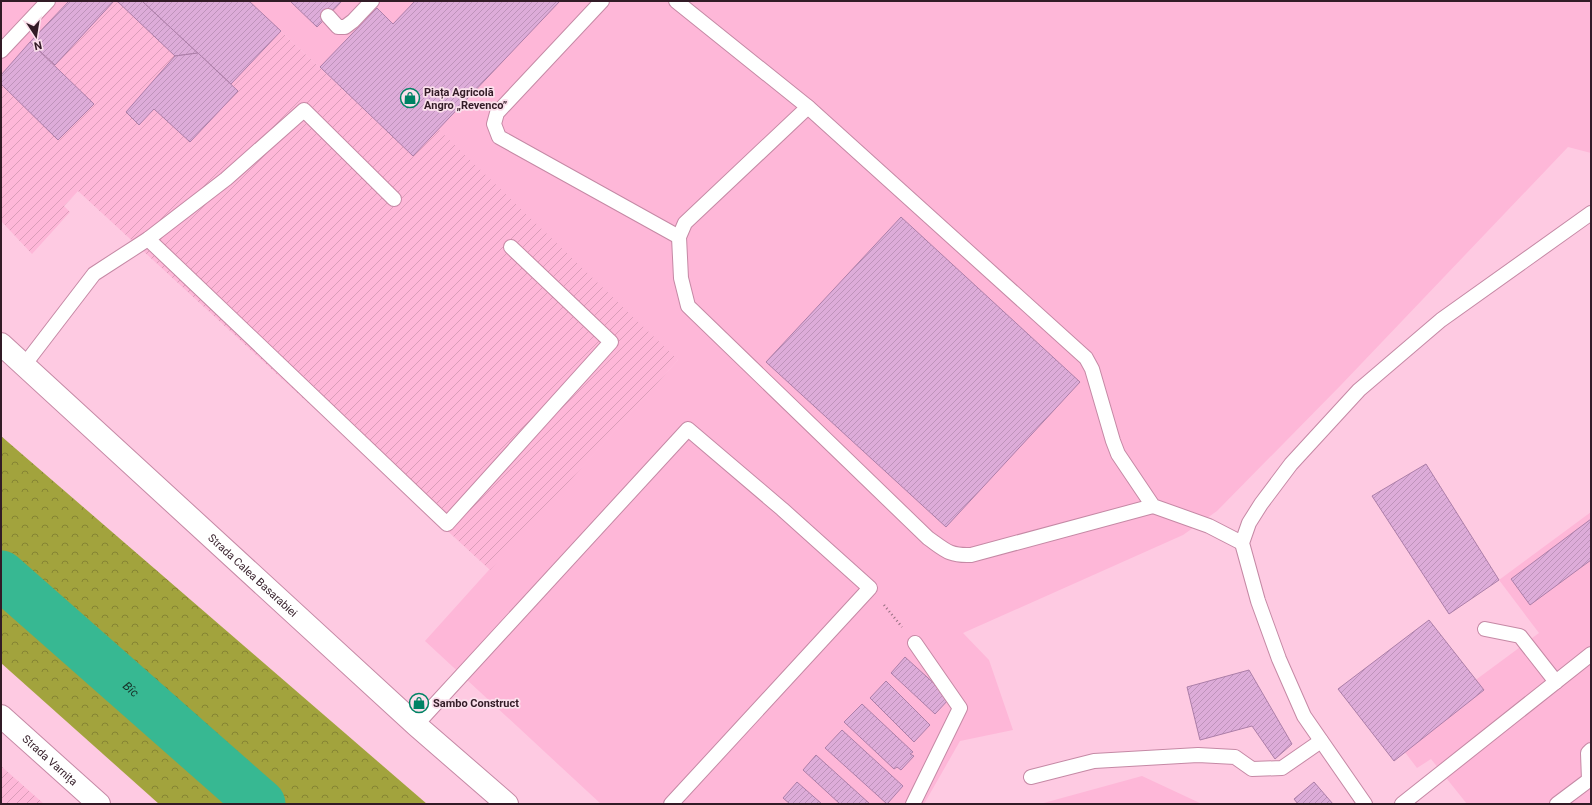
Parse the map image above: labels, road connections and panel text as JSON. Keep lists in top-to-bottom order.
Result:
{
  "streets": {
    "main road": ["Strada Calea Basarabiei", "Strada Varnița"]
  },
  "water": ["Bîc"],
  "places": {
    "shop": ["Piața Agricolă Angro „Revenco”", "Sambo Construct"]
  },
  "north": "bottom"
}
